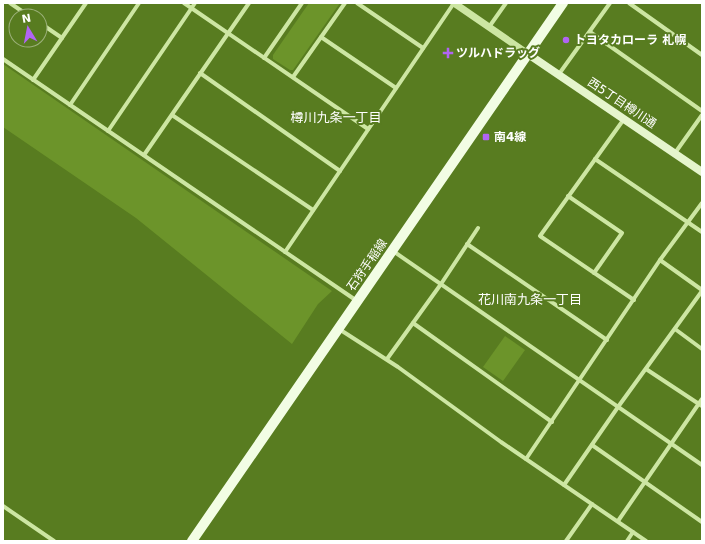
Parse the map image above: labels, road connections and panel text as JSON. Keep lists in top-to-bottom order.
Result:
{
  "streets": {
    "main road": ["西5丁目樽川通", "石狩手稲線"]
  },
  "crossings": [
    ["西5丁目樽川通", "石狩手稲線"]
  ],
  "districts": ["樽川九条一丁目", "花川南九条一丁目"],
  "places": {
    "other": ["トヨタカローラ 札幌"],
    "health": ["ツルハドラッグ"],
    "transit": ["南4線"]
  },
  "north": "top"
}
